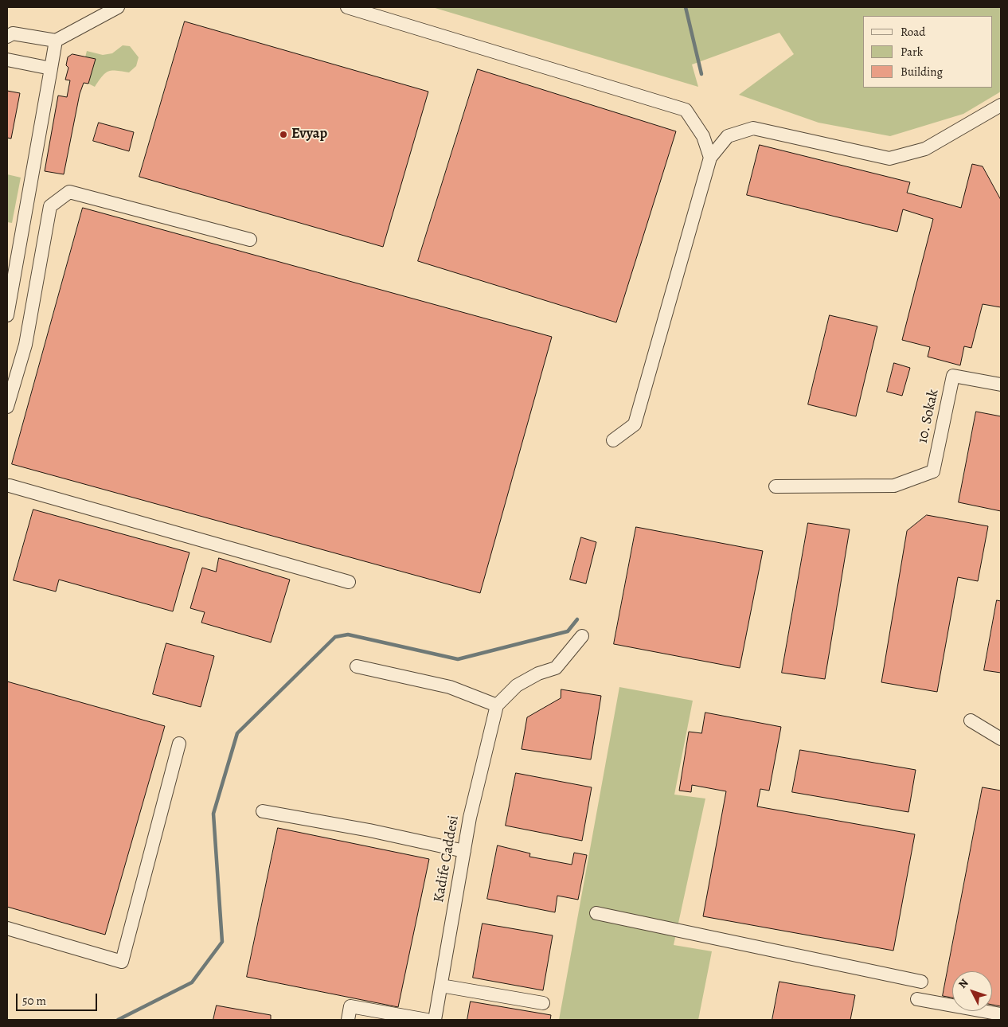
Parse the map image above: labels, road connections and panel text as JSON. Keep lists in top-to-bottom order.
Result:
{
  "streets": {
    "street": ["10. Sokak", "Kadife Caddesi"]
  },
  "places": ["Evyap"],
  "legend": ["Road", "Park", "Building"],
  "scale_bar": "50 m",
  "north": "top left"
}
